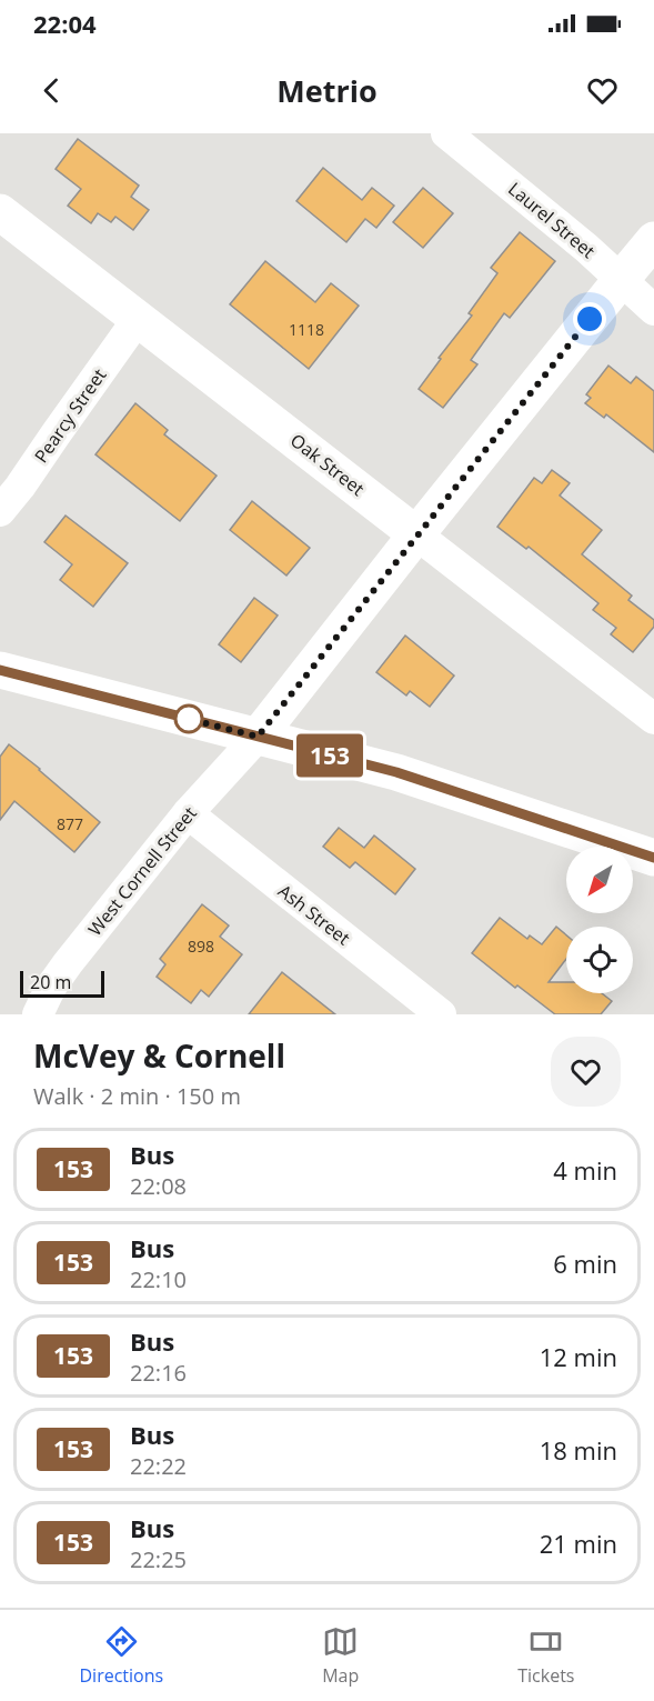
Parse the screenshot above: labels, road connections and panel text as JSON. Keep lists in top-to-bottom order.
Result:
{
  "streets": {
    "street": [
      "Laurel Street",
      "Pearcy Street",
      "Oak Street",
      "West Cornell Street",
      "Ash Street"
    ]
  },
  "crossings": [
    ["Pearcy Street", "Oak Street"],
    ["West Cornell Street", "Ash Street"]
  ],
  "lines": ["bus line 153"],
  "house_numbers": ["1118", "877", "898"],
  "scale_bar": "20 m",
  "north": "bottom left",
  "page": {
    "status": "22:04",
    "header": "Metrio",
    "on_map": "153",
    "scale": "20 m",
    "heading": ["McVey & Cornell", "Walk · 2 min · 150 m"],
    "list": [
      {
        "mark": "153",
        "name": "Bus",
        "note": "22:08",
        "value": "4 min"
      },
      {
        "mark": "153",
        "name": "Bus",
        "note": "22:10",
        "value": "6 min"
      },
      {
        "mark": "153",
        "name": "Bus",
        "note": "22:16",
        "value": "12 min"
      },
      {
        "mark": "153",
        "name": "Bus",
        "note": "22:22",
        "value": "18 min"
      },
      {
        "mark": "153",
        "name": "Bus",
        "note": "22:25",
        "value": "21 min"
      }
    ],
    "tabs": ["Directions", "Map", "Tickets"]
  }
}
